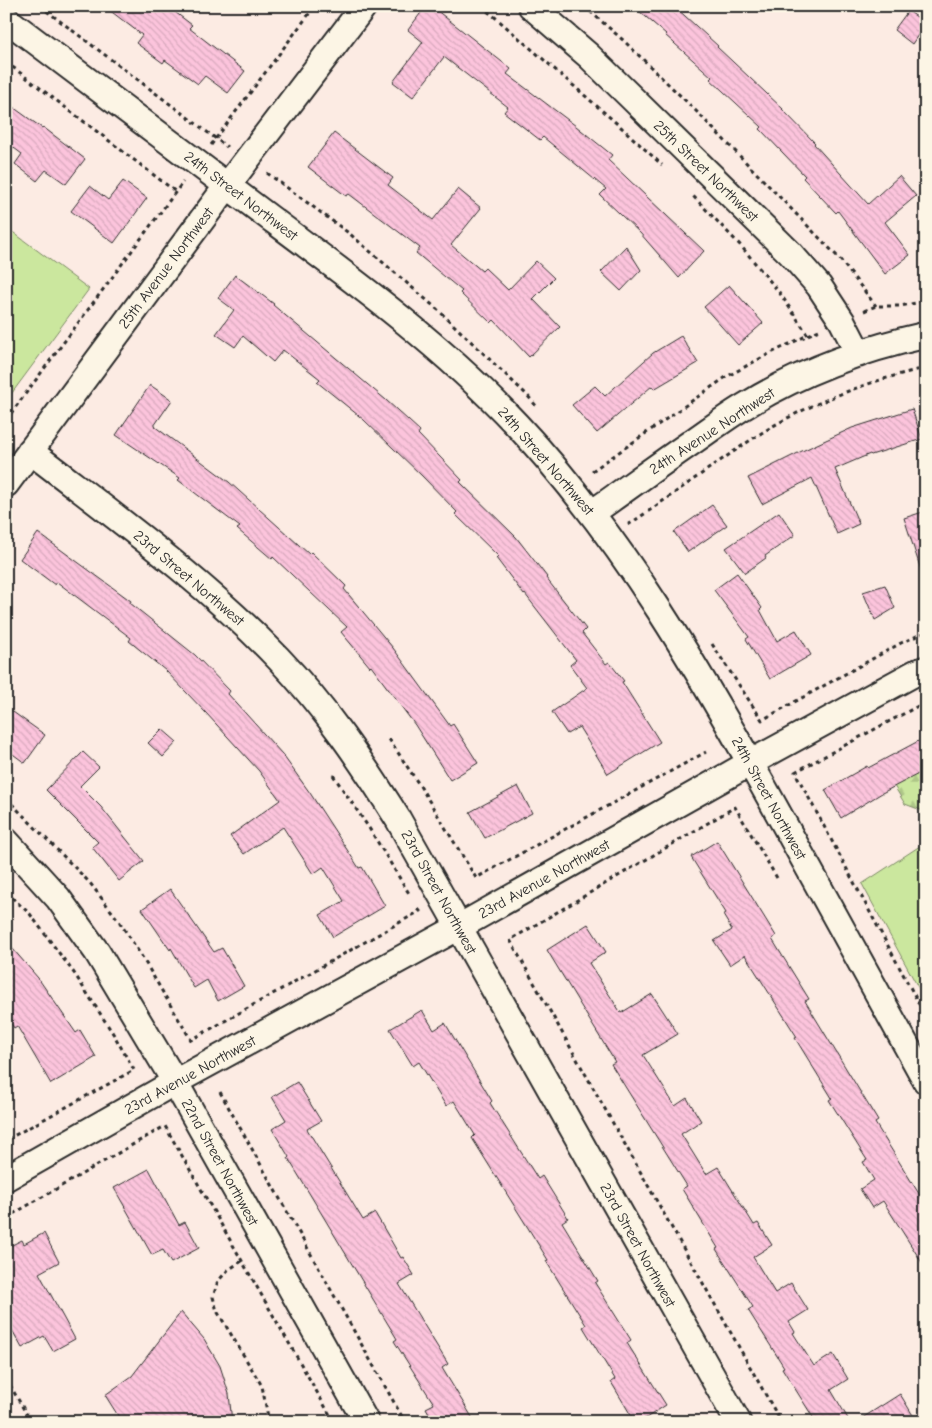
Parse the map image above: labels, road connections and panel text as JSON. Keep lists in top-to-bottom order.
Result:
{
  "streets": {
    "street": [
      "25th Street Northwest",
      "24th Street Northwest",
      "25th Avenue Northwest",
      "24th Avenue Northwest",
      "23rd Street Northwest",
      "23rd Avenue Northwest",
      "22nd Street Northwest"
    ]
  },
  "crossings": [
    ["25th Street Northwest", "24th Avenue Northwest"],
    ["24th Street Northwest", "25th Avenue Northwest"],
    ["24th Street Northwest", "24th Avenue Northwest"],
    ["24th Street Northwest", "23rd Avenue Northwest"],
    ["25th Avenue Northwest", "23rd Street Northwest"],
    ["23rd Street Northwest", "23rd Avenue Northwest"],
    ["23rd Avenue Northwest", "22nd Street Northwest"]
  ]
}
